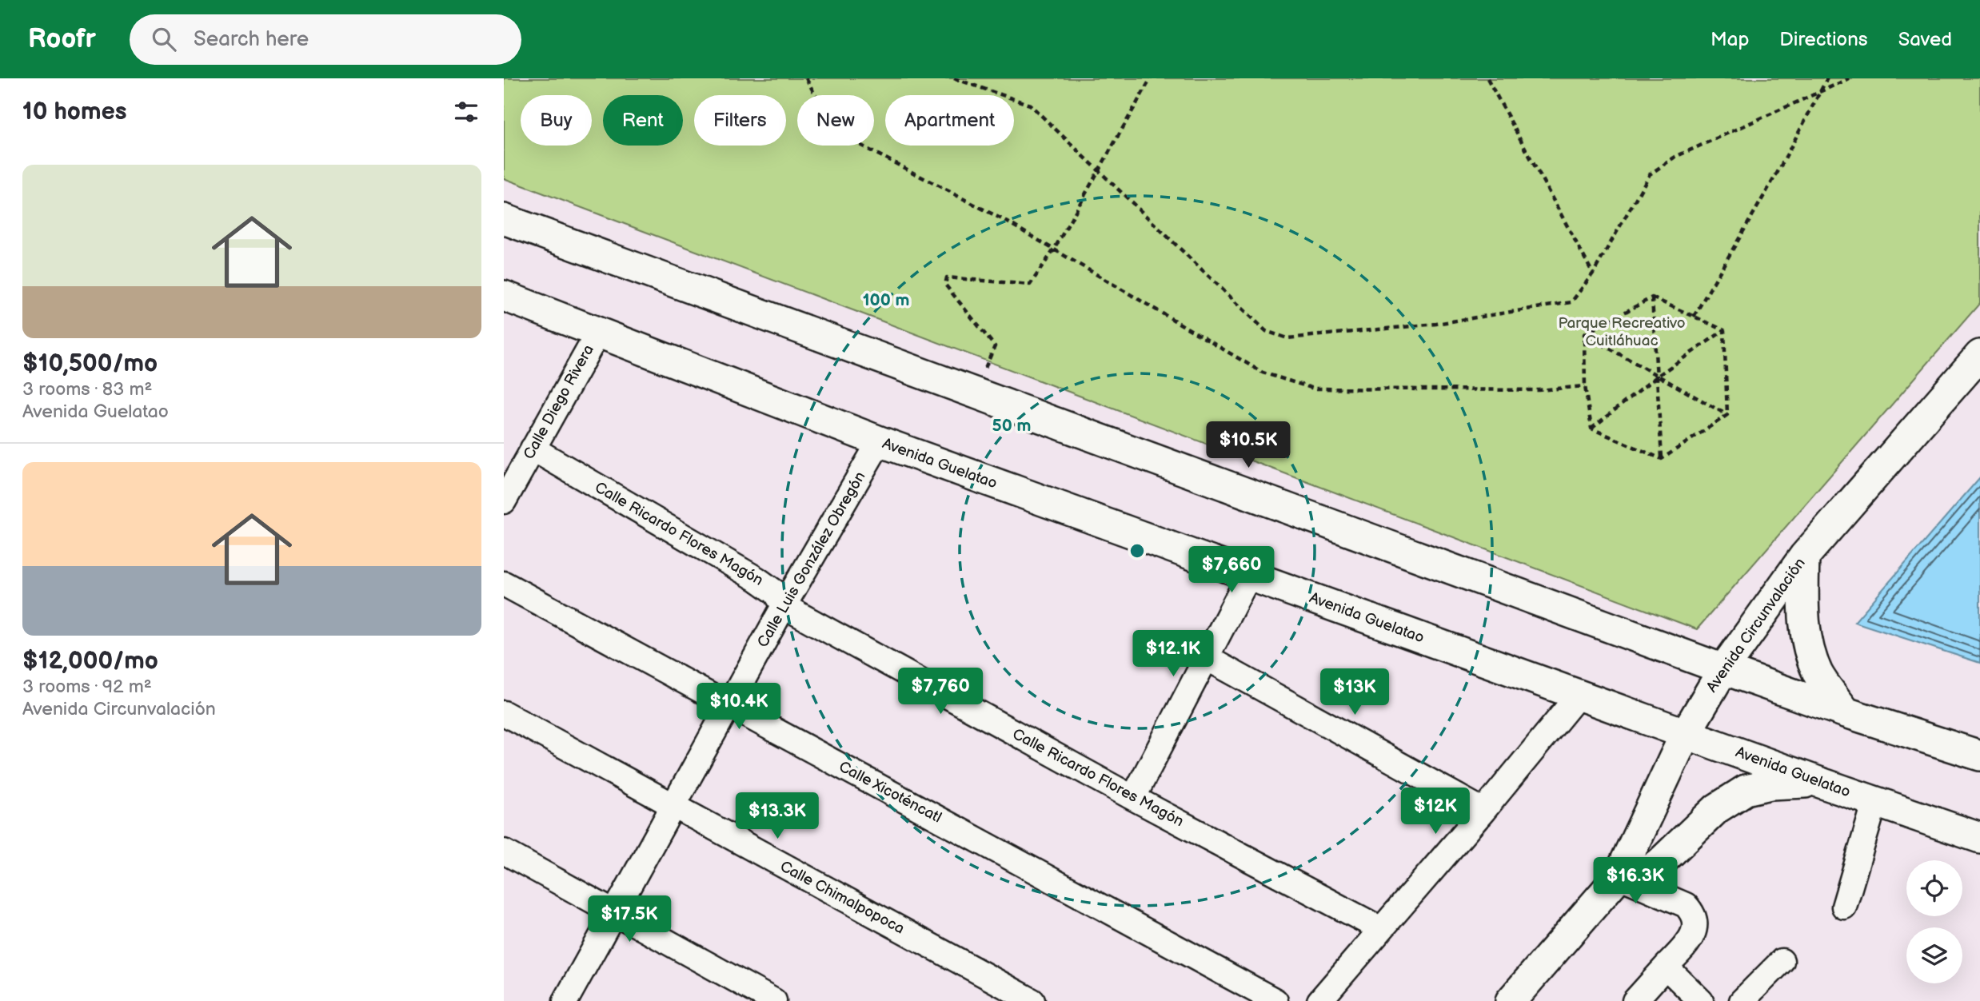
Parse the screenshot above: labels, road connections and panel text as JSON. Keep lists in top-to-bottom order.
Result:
{
  "streets": {
    "main road": ["Avenida Guelatao", "Avenida Circunvalación"],
    "street": [
      "Calle Diego Rivera",
      "Calle Ricardo Flores Magón",
      "Calle Luis González Obregón",
      "Calle Xicoténcatl",
      "Calle Chimalpopoca"
    ]
  },
  "crossings": [
    ["Calle Diego Rivera", "Avenida Guelatao"],
    ["Calle Diego Rivera", "Calle Ricardo Flores Magón"],
    ["Avenida Guelatao", "Calle Luis González Obregón"],
    ["Avenida Guelatao", "Avenida Circunvalación"],
    ["Calle Ricardo Flores Magón", "Calle Luis González Obregón"],
    ["Calle Luis González Obregón", "Calle Xicoténcatl"],
    ["Calle Luis González Obregón", "Calle Chimalpopoca"]
  ],
  "parks": ["Parque Recreativo Cuitláhuac"],
  "page": {
    "header": "Roofr",
    "search": "Search here",
    "nav": ["Map", "Directions", "Saved"],
    "heading": "10 homes",
    "chip": [
      "Buy",
      "Rent",
      "Filters",
      "New",
      "Apartment"
    ],
    "list": [
      {
        "name": "$10,500/mo",
        "note": "3 rooms · 83 m² · Avenida Guelatao"
      },
      {
        "name": "$12,000/mo",
        "note": "3 rooms · 92 m² · Avenida Circunvalación"
      }
    ],
    "price": [
      "$10.5K",
      "$7,660",
      "$12.1K",
      "$7,760",
      "$13K",
      "$10.4K",
      "$12K",
      "$13.3K",
      "$16.3K",
      "$17.5K"
    ]
  },
  "rings": ["100 m", "50 m"]
}
